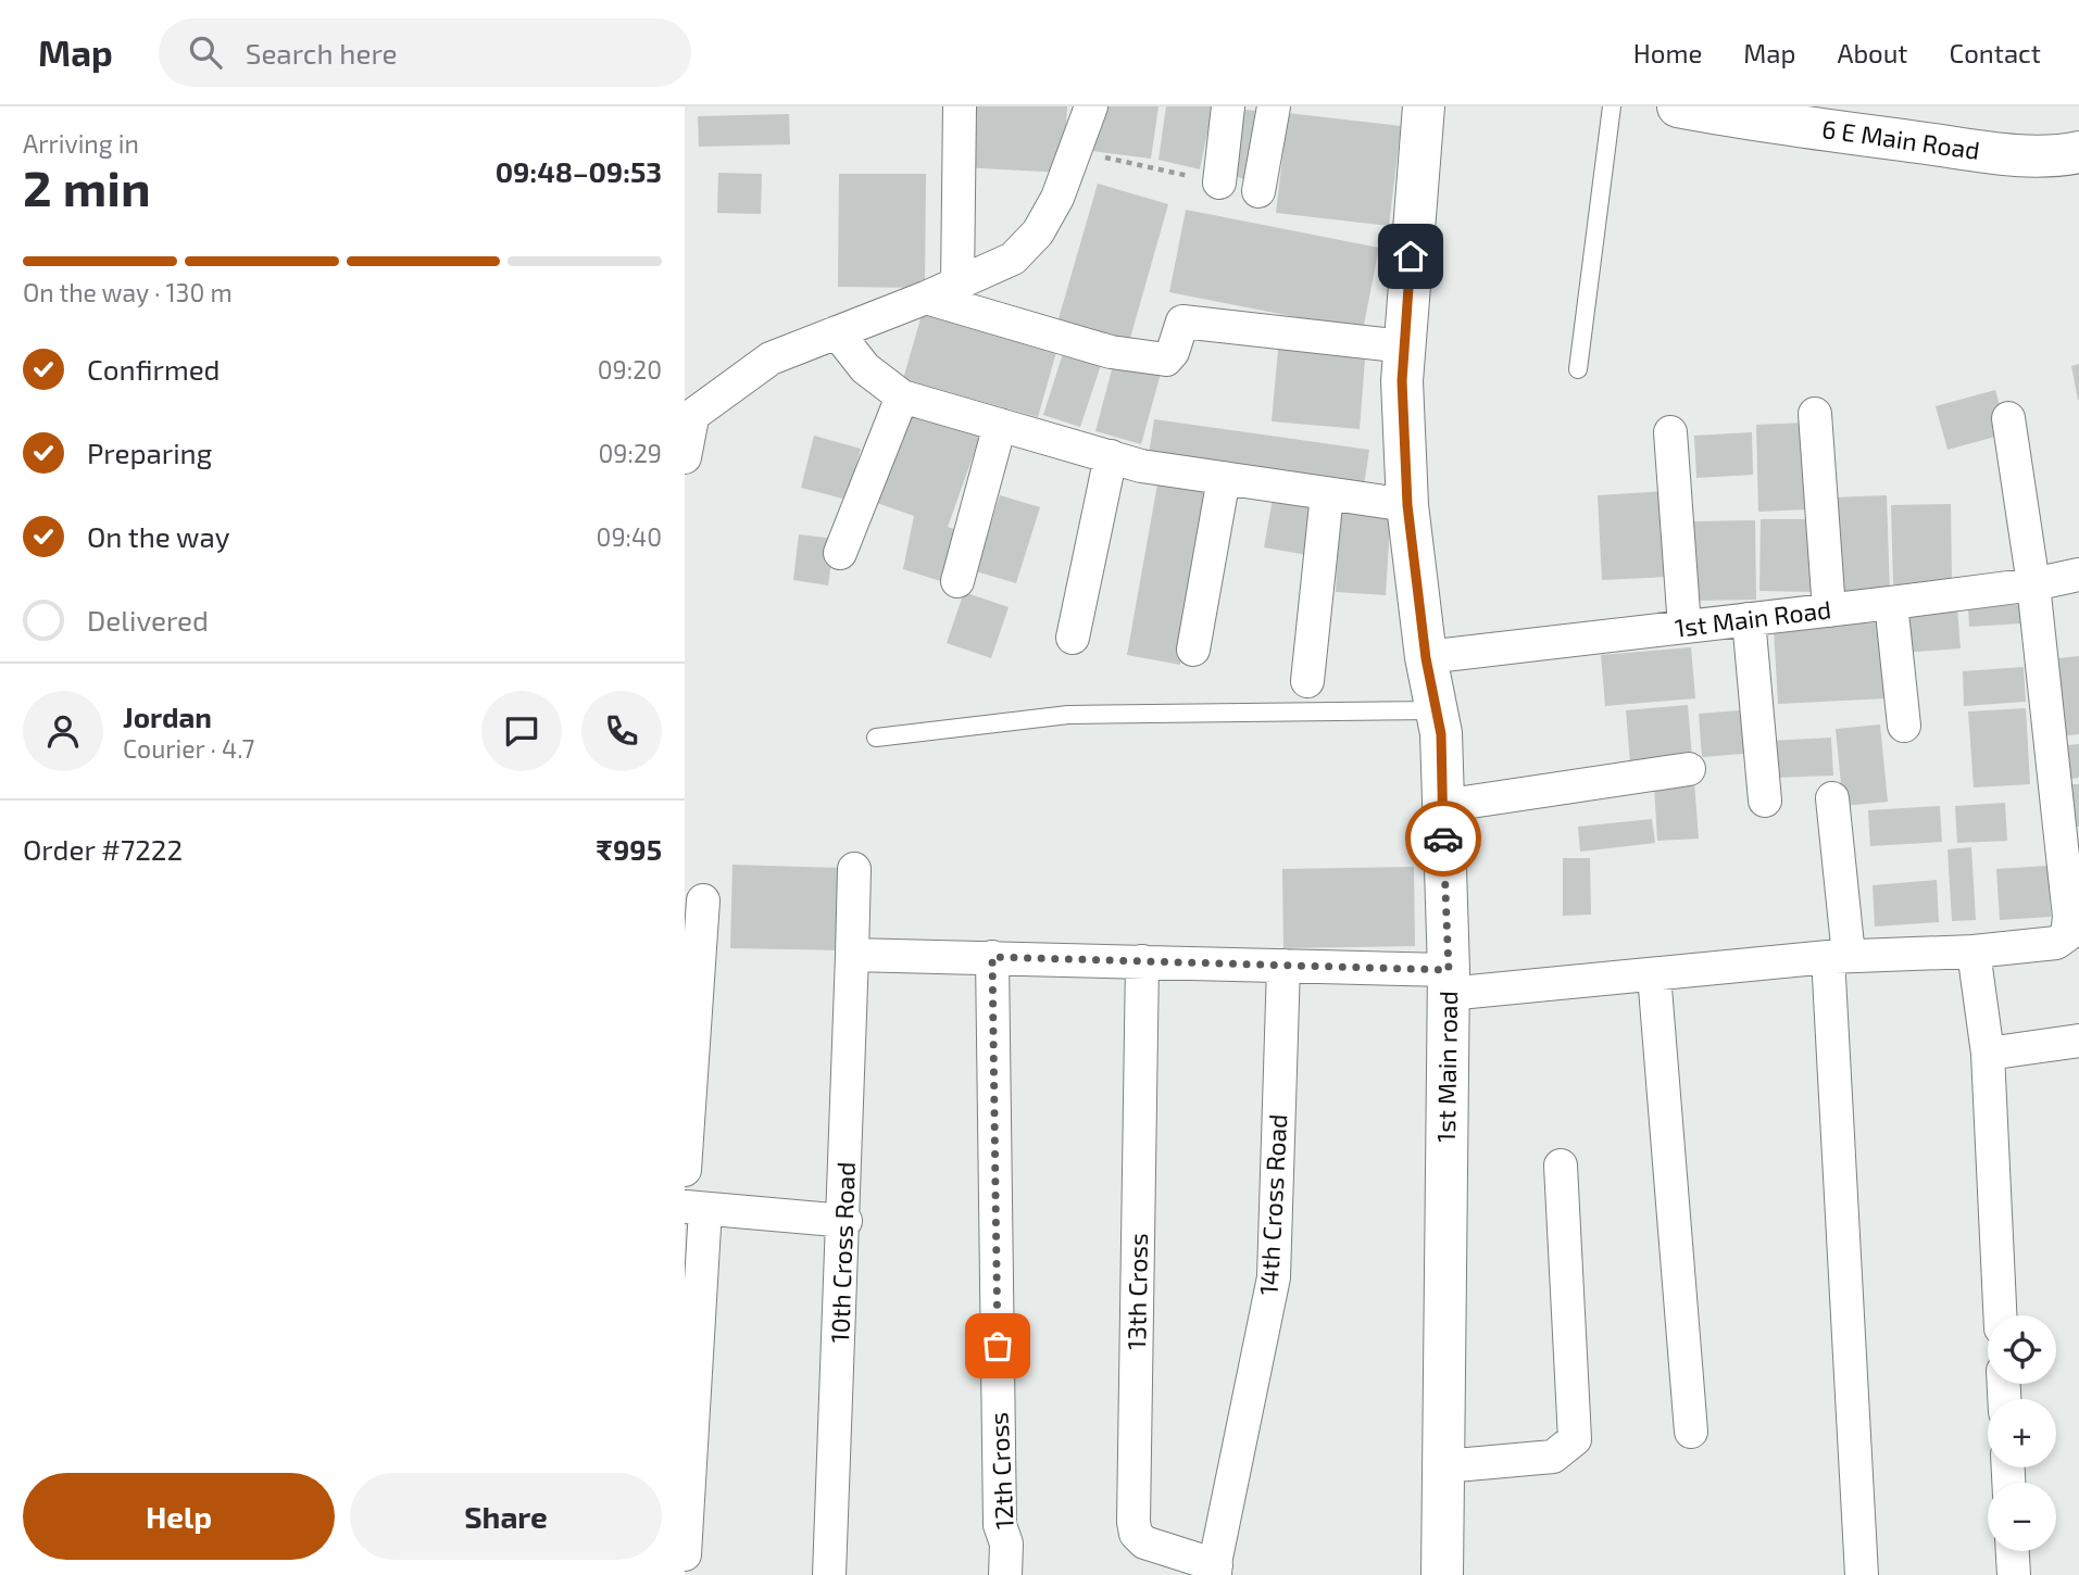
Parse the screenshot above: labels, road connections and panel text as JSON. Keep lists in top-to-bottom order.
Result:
{
  "streets": {
    "street": [
      "6 E Main Road",
      "1st Main Road",
      "1st Main road",
      "14th Cross Road",
      "10th Cross Road",
      "13th Cross",
      "12th Cross"
    ]
  },
  "crossings": [
    ["1st Main Road", "1st Main road"],
    ["1st Main Road", "14th Cross Road"],
    ["1st Main Road", "10th Cross Road"],
    ["1st Main Road", "13th Cross"],
    ["1st Main Road", "12th Cross"],
    ["14th Cross Road", "13th Cross"]
  ],
  "page": {
    "header": "Map",
    "search": "Search here",
    "nav": [
      "Home",
      "Map",
      "About",
      "Contact"
    ],
    "heading": ["2 min", "Arriving in", "09:48–09:53"],
    "panel": [
      "Jordan",
      "Courier · 4.7",
      "Order #7222",
      "₹995"
    ],
    "bar": "On the way · 130 m",
    "list": [
      ["Confirmed", "09:20"],
      ["Preparing", "09:29"],
      ["On the way", "09:40"],
      "Delivered"
    ],
    "map_buttons": ["+", "−"],
    "buttons": ["Help", "Share"]
  }
}
